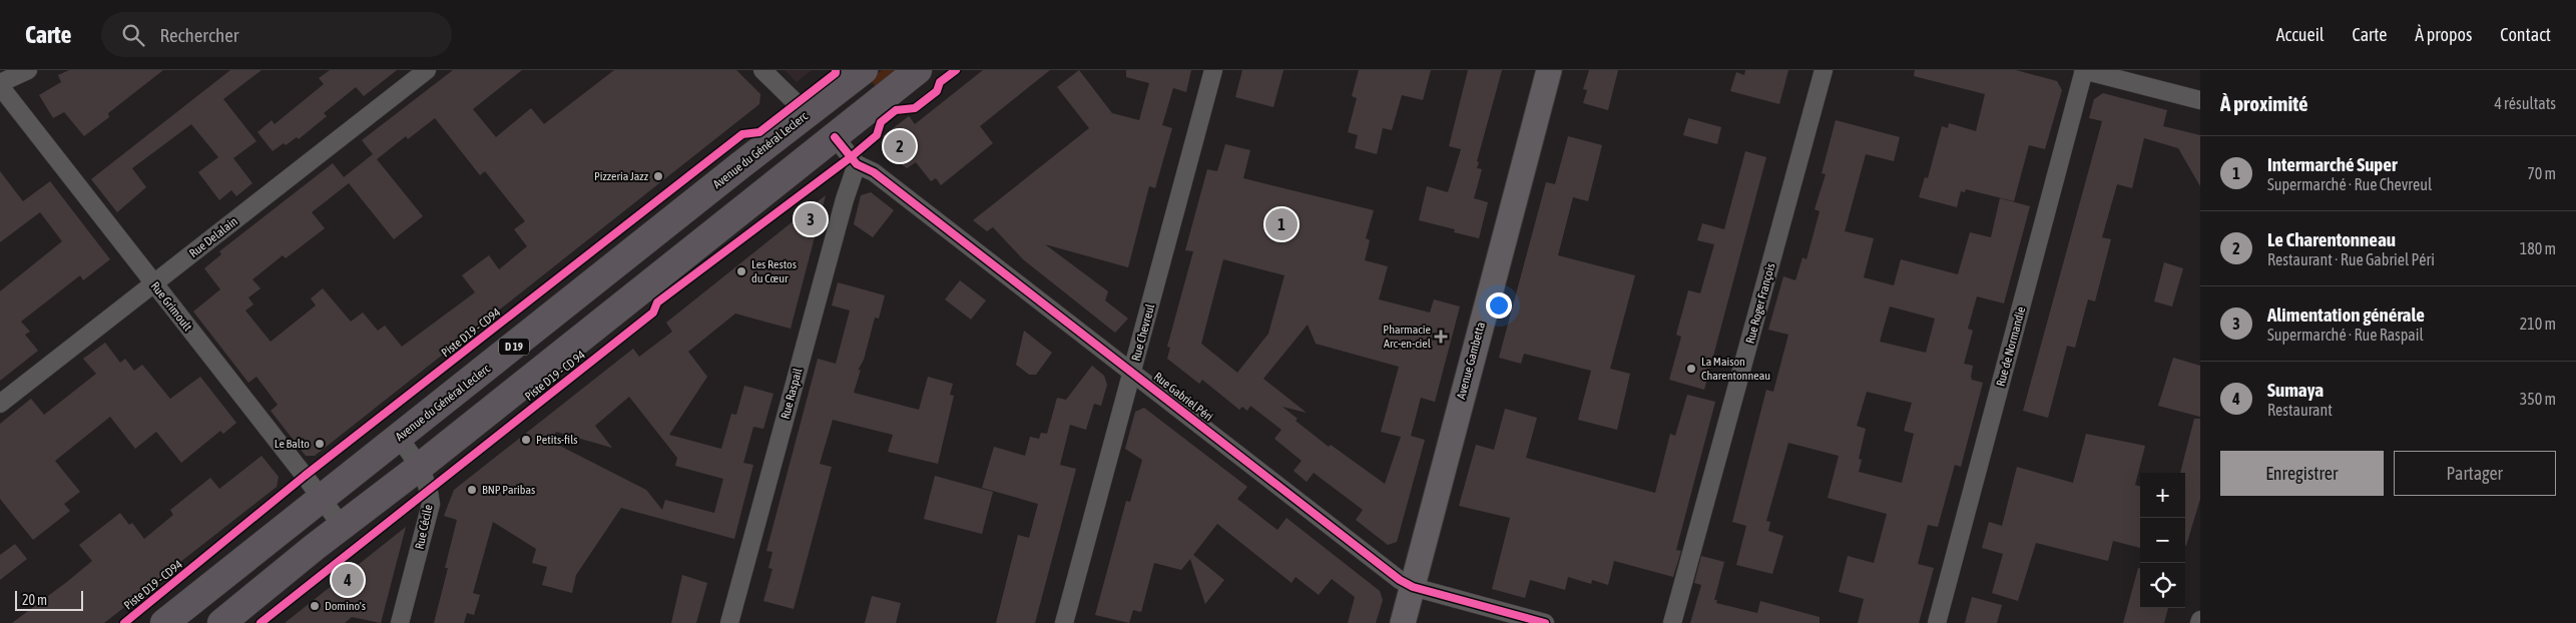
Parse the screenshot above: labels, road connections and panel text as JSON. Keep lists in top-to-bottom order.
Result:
{
  "streets": {
    "main road": ["Avenue du Général Leclerc", "D 19"],
    "street": [
      "Rue Delalain",
      "Rue Roger François",
      "Rue Grimoult",
      "Rue Chevreul",
      "Rue de Normandie",
      "Avenue Gambetta",
      "Rue Raspail",
      "Rue Gabriel Péri",
      "Rue Cécile"
    ],
    "cycle path": ["Piste D19 - CD94", "Piste D19 - CD 94"]
  },
  "crossings": [
    ["Avenue du Général Leclerc", "Rue Grimoult"],
    ["Avenue du Général Leclerc", "Rue Cécile"],
    ["Rue Delalain", "Rue Grimoult"],
    ["Rue Chevreul", "Rue Gabriel Péri"],
    ["Avenue Gambetta", "Rue Gabriel Péri"],
    ["Rue Raspail", "Rue Gabriel Péri"]
  ],
  "places": {
    "other": [
      "Pizzeria Jazz",
      "Les Restos du Cœur",
      "La Maison Charentonneau",
      "Petits-fils",
      "Le Balto",
      "BNP Paribas",
      "Domino's"
    ],
    "health": ["Pharmacie Arc-en-ciel"]
  },
  "scale_bar": "20 m",
  "page": {
    "header": "Carte",
    "search": "Rechercher",
    "nav": [
      "Accueil",
      "Carte",
      "À propos",
      "Contact"
    ],
    "heading": ["À proximité", "4 résultats"],
    "pins": [
      "2",
      "3",
      "1",
      "4"
    ],
    "list": [
      {
        "mark": "1",
        "name": "Intermarché Super",
        "note": "Supermarché · Rue Chevreul",
        "value": "70 m"
      },
      {
        "mark": "2",
        "name": "Le Charentonneau",
        "note": "Restaurant · Rue Gabriel Péri",
        "value": "180 m"
      },
      {
        "mark": "3",
        "name": "Alimentation générale",
        "note": "Supermarché · Rue Raspail",
        "value": "210 m"
      },
      {
        "mark": "4",
        "name": "Sumaya",
        "note": "Restaurant",
        "value": "350 m"
      }
    ],
    "buttons": ["Enregistrer", "Partager"],
    "map_buttons": ["+", "−"],
    "scale": "20 m"
  }
}
